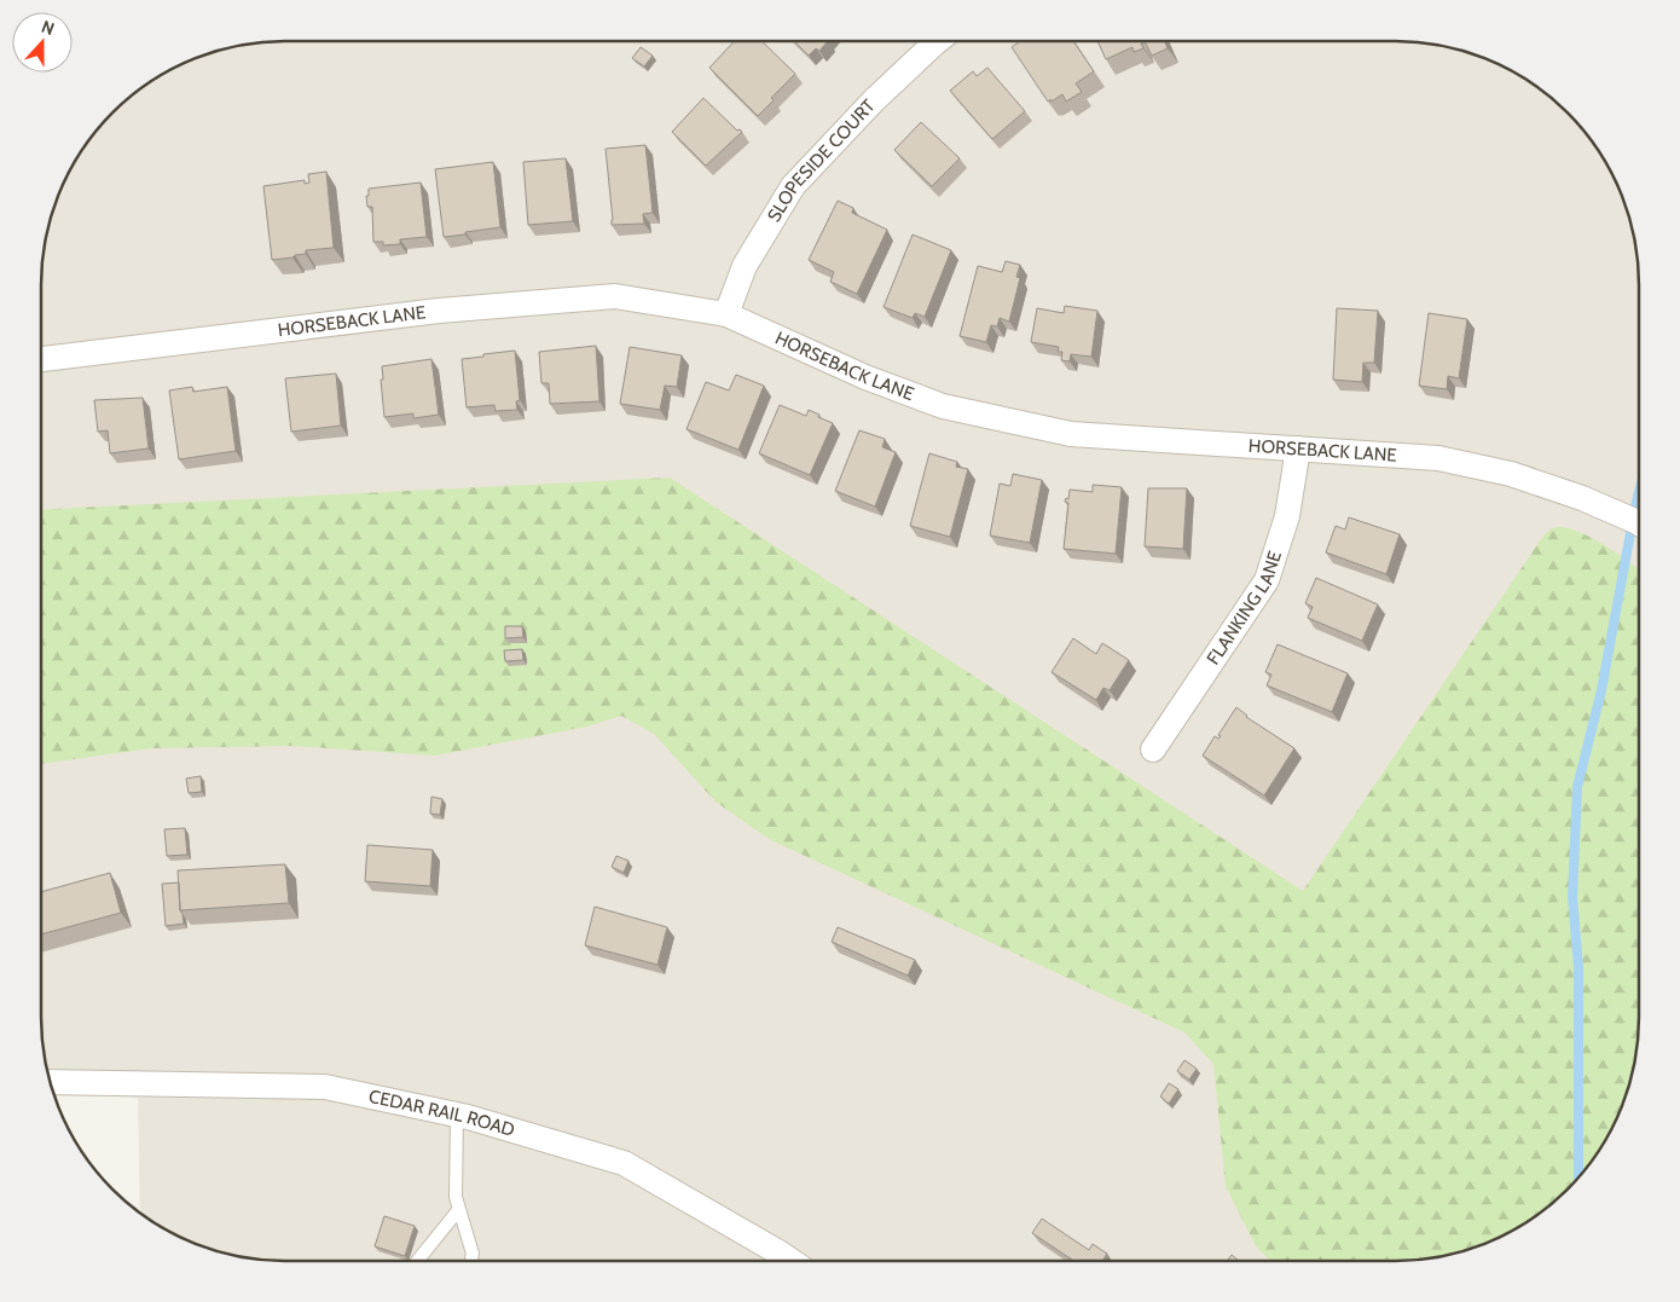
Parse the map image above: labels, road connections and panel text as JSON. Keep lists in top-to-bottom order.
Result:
{
  "streets": {
    "street": [
      "SLOPESIDE COURT",
      "HORSEBACK LANE",
      "FLANKING LANE",
      "CEDAR RAIL ROAD"
    ]
  },
  "crossings": [
    ["SLOPESIDE COURT", "HORSEBACK LANE"],
    ["HORSEBACK LANE", "FLANKING LANE"]
  ],
  "north": "top"
}
